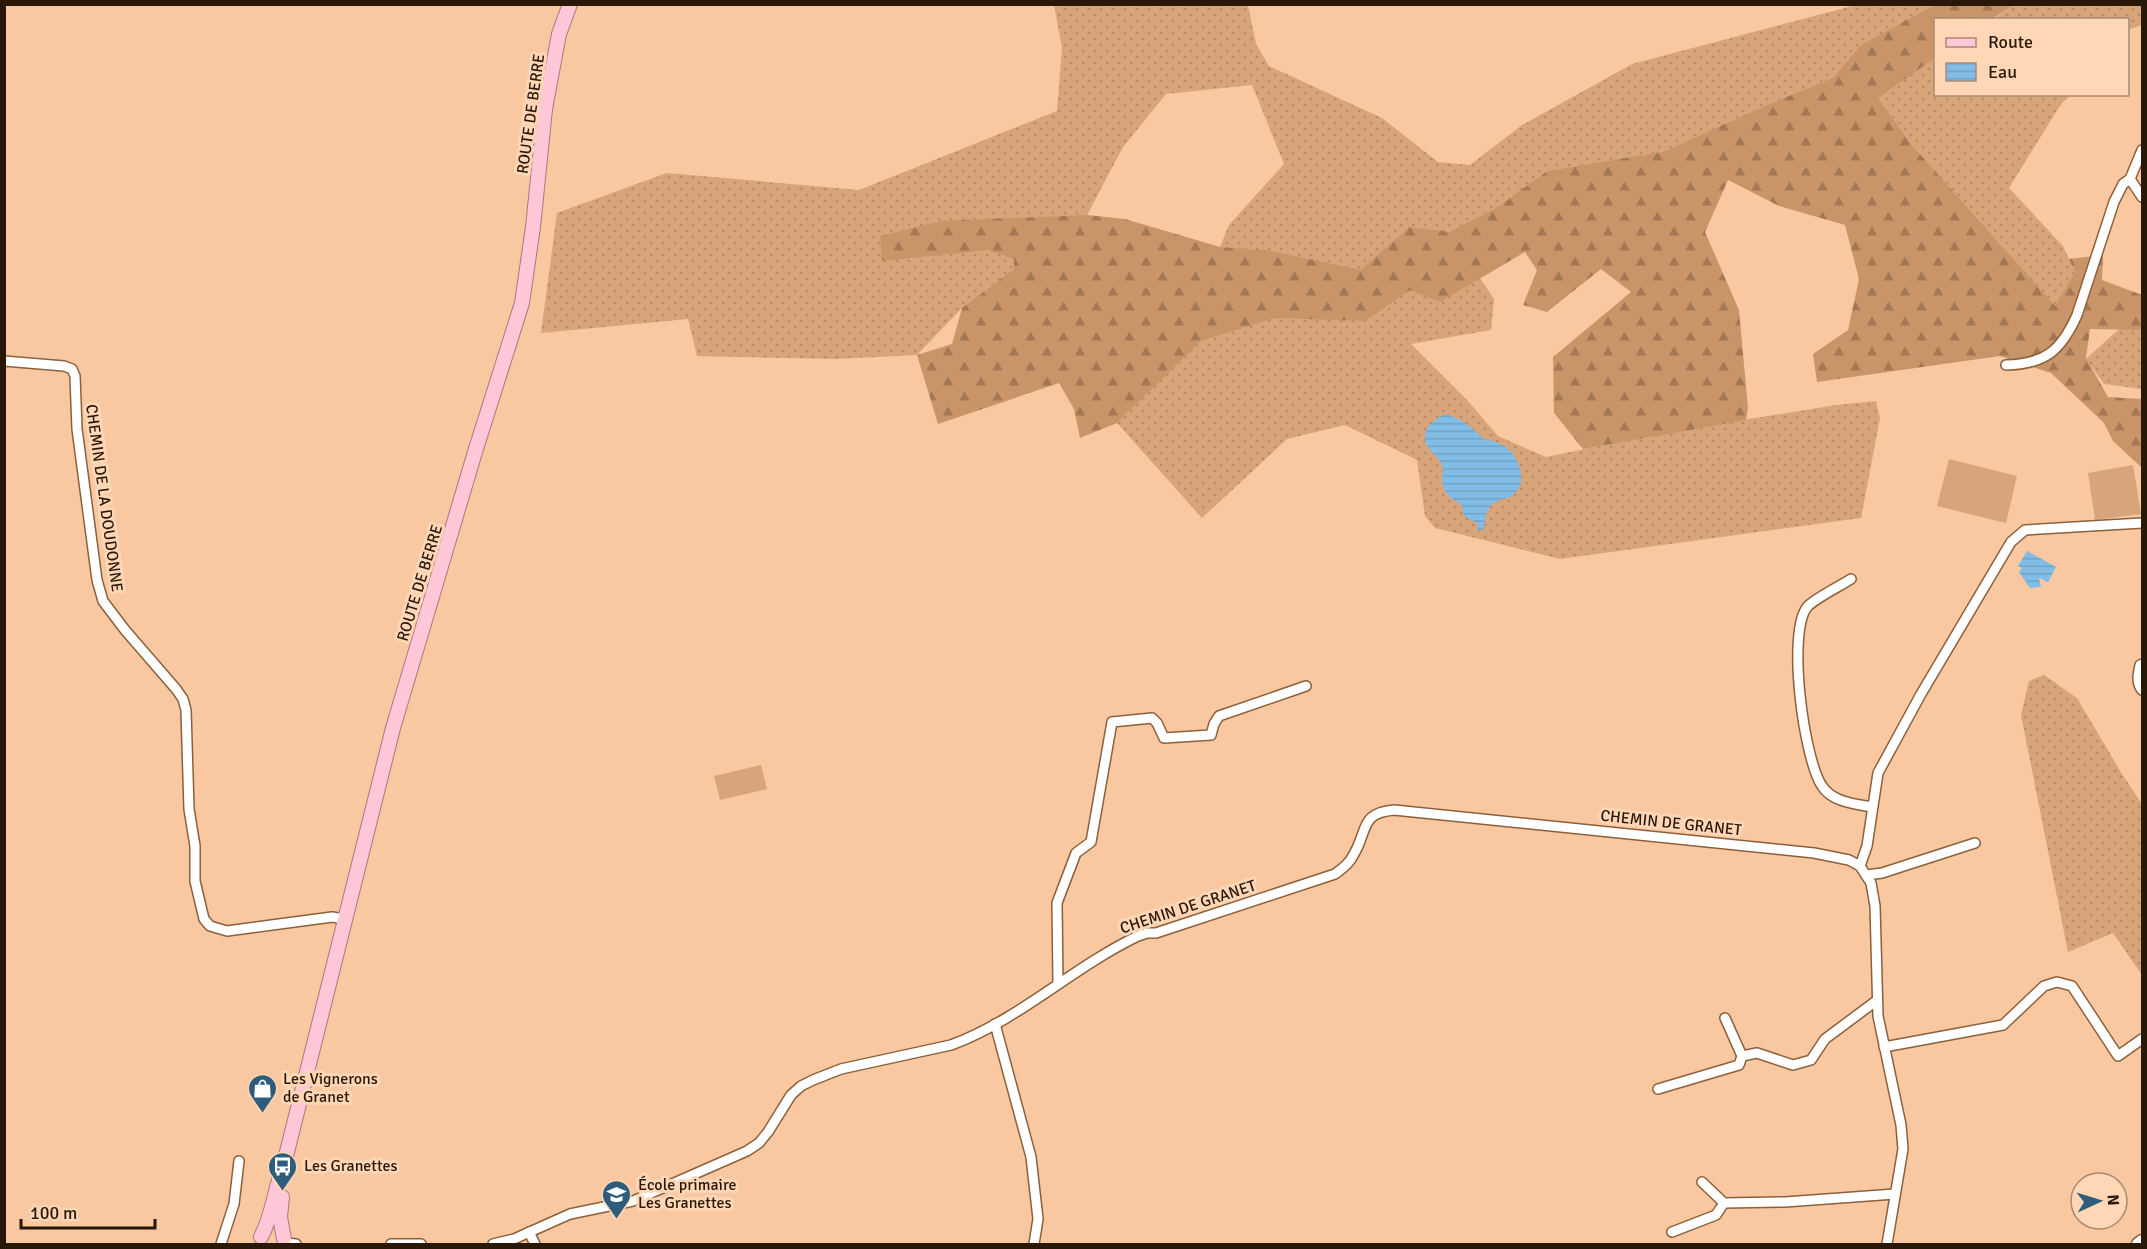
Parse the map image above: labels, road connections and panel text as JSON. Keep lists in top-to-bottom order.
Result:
{
  "streets": {
    "main road": ["ROUTE DE BERRE"],
    "street": ["CHEMIN DE LA DOUDONNE", "CHEMIN DE GRANET"]
  },
  "crossings": [
    ["ROUTE DE BERRE", "CHEMIN DE LA DOUDONNE"]
  ],
  "places": {
    "shop": ["Les Vignerons de Granet"],
    "bus stop": ["Les Granettes"],
    "school or university": ["École primaire Les Granettes"]
  },
  "legend": ["Route", "Eau"],
  "scale_bar": "100 m",
  "north": "right"
}
